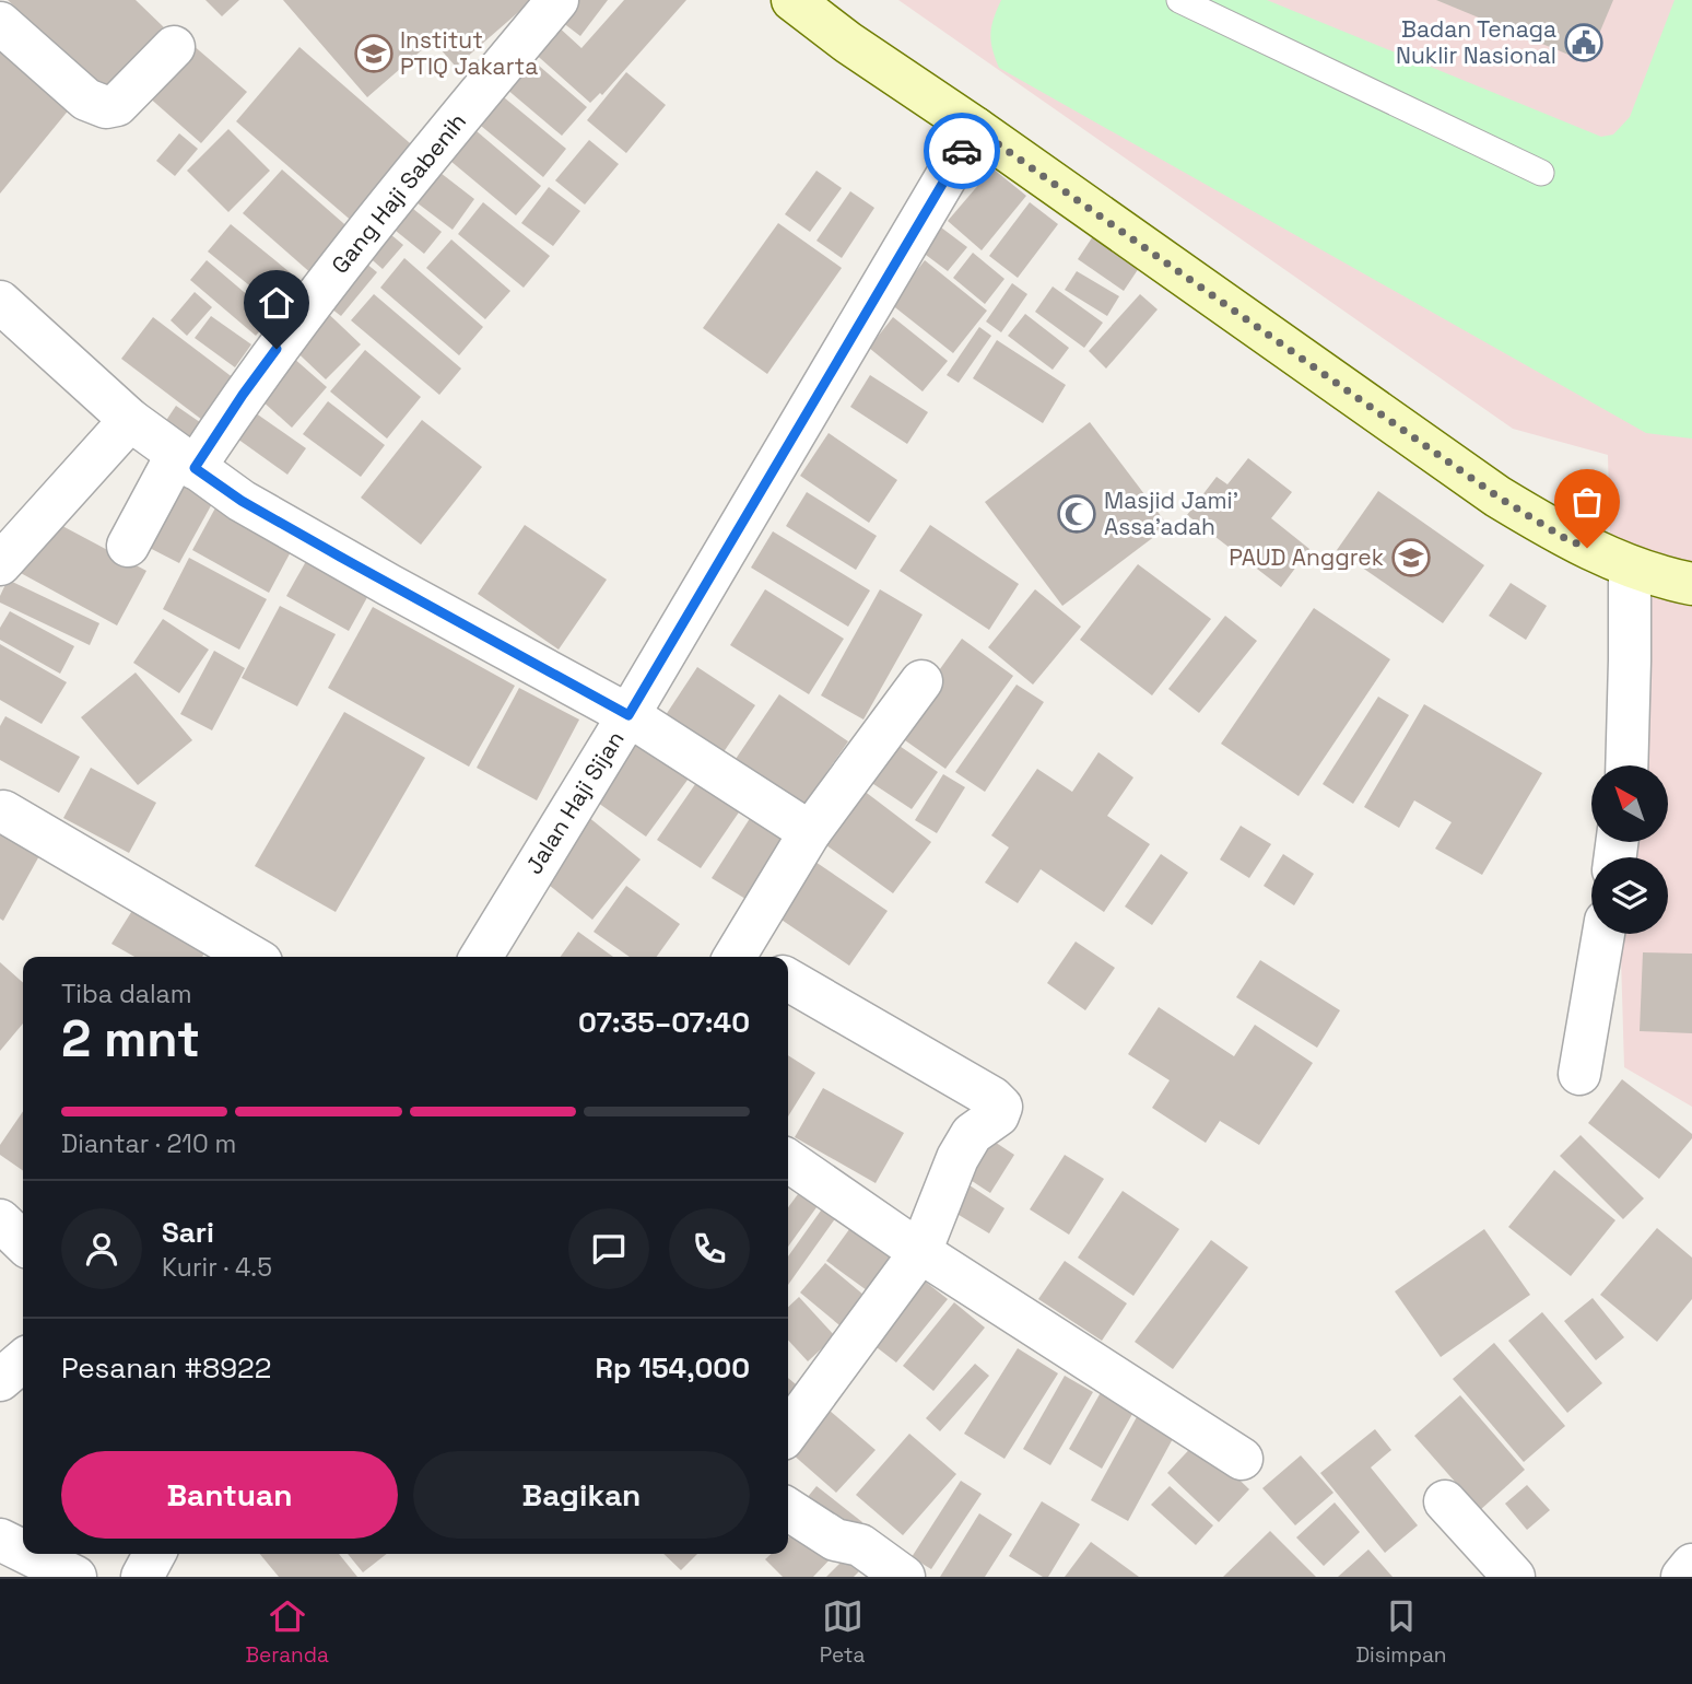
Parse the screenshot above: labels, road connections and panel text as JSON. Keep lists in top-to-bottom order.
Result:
{
  "streets": {
    "street": ["Gang Haji Sabenih", "Jalan Haji Sijan"]
  },
  "places": {
    "public building": ["Badan Tenaga Nuklir Nasional"],
    "school or university": ["Institut PTIQ Jakarta", "PAUD Anggrek"],
    "mosque": ["Masjid Jami' Assa'adah"]
  },
  "north": "top left",
  "page": {
    "heading": ["2 mnt", "Tiba dalam", "07:35–07:40"],
    "panel": [
      "Sari",
      "Kurir · 4.5",
      "Pesanan #8922",
      "Rp 154,000"
    ],
    "bar": "Diantar · 210 m",
    "buttons": ["Bantuan", "Bagikan"],
    "tabs": ["Beranda", "Peta", "Disimpan"]
  }
}
